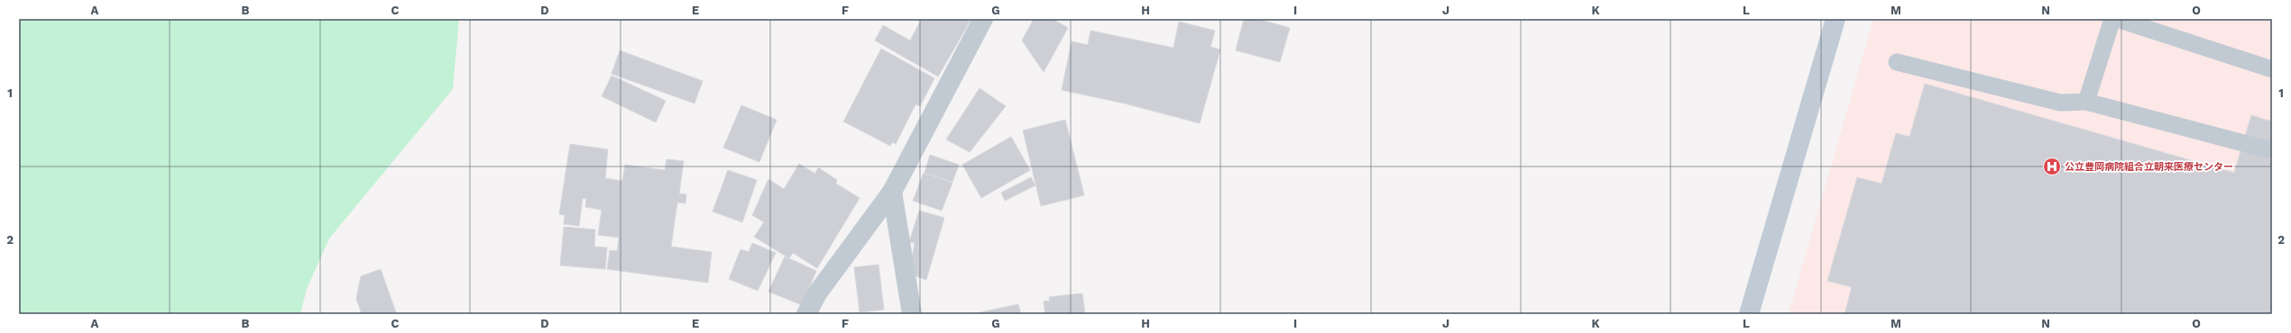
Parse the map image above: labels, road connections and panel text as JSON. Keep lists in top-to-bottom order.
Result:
{
  "places": {
    "hospital": ["公立豊岡病院組合立朝来医療センター"]
  },
  "grid": {
    "columns": [
      "A",
      "B",
      "C",
      "D",
      "E",
      "F",
      "G",
      "H",
      "I",
      "J",
      "K",
      "L",
      "M",
      "N",
      "O"
    ],
    "rows": ["1", "2"]
  }
}
